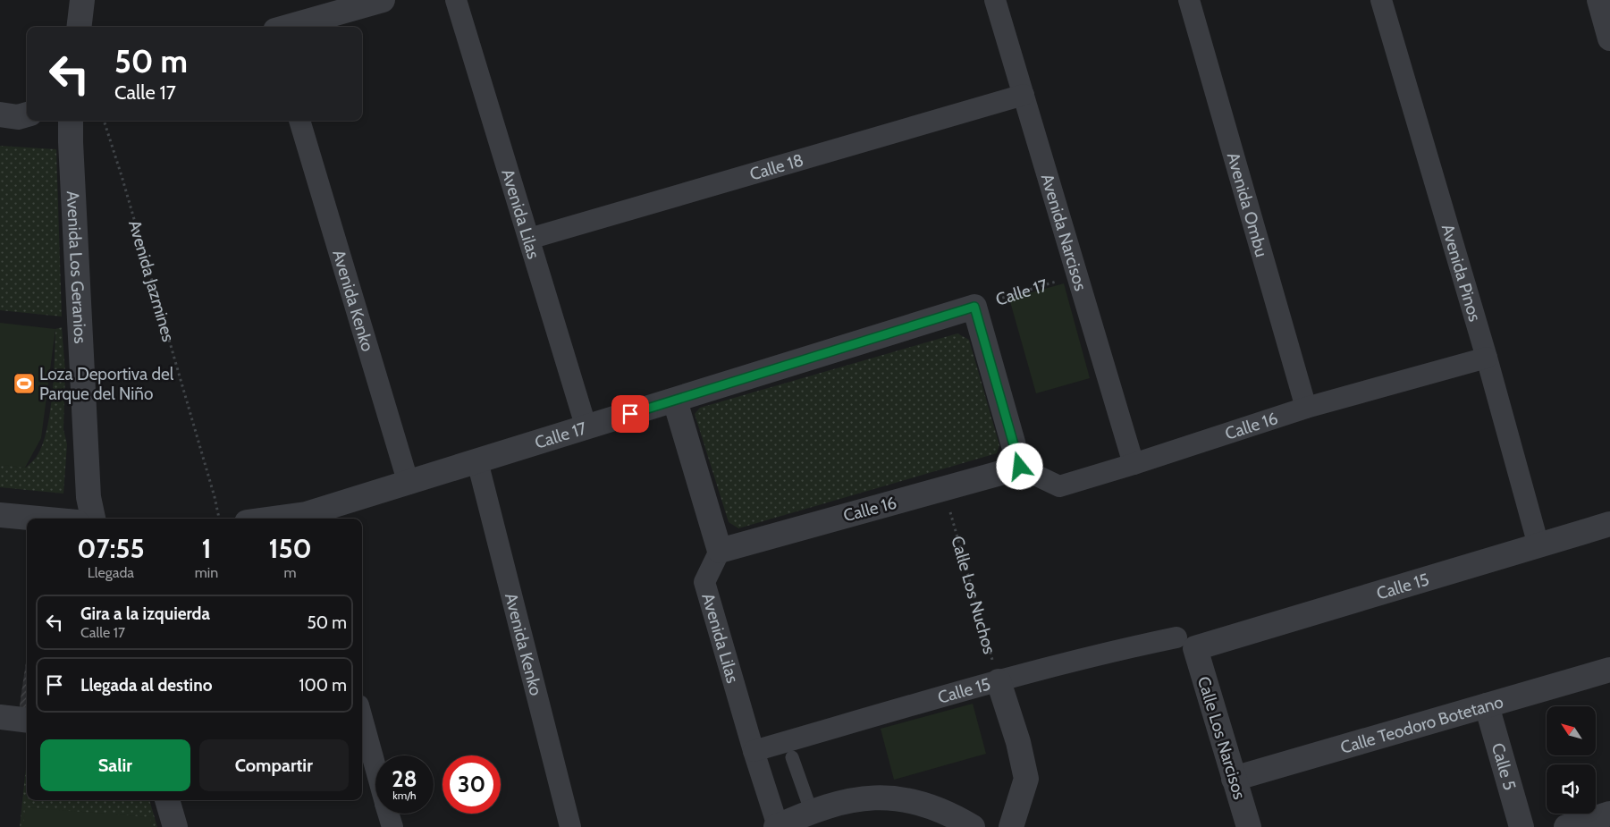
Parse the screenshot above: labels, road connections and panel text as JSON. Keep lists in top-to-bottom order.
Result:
{
  "streets": {
    "street": [
      "Calle 18",
      "Avenida Ombu",
      "Avenida Lilas",
      "Avenida Narcisos",
      "Avenida Los Geranios",
      "Avenida Pinos",
      "Calle 17",
      "Avenida Kenko",
      "Calle 16",
      "Calle 15",
      "Calle Teodoro Botetano",
      "Calle Los Narcisos",
      "Calle 5"
    ],
    "path": ["Avenida Jazmines", "Calle Los Nuchos"]
  },
  "crossings": [
    ["Calle 18", "Avenida Lilas"],
    ["Calle 18", "Avenida Narcisos"],
    ["Avenida Ombu", "Calle 16"],
    ["Avenida Lilas", "Calle 17"],
    ["Avenida Lilas", "Calle 16"],
    ["Avenida Lilas", "Calle 15"],
    ["Avenida Narcisos", "Calle 17"],
    ["Avenida Narcisos", "Calle 16"],
    ["Avenida Pinos", "Calle 16"],
    ["Avenida Pinos", "Calle 15"],
    ["Calle 17", "Avenida Kenko"],
    ["Calle 16", "Calle Los Nuchos"],
    ["Calle 15", "Calle Los Nuchos"],
    ["Calle 15", "Calle Los Narcisos"],
    ["Calle Teodoro Botetano", "Calle Los Narcisos"],
    ["Calle Teodoro Botetano", "Calle 5"]
  ],
  "places": {
    "sports": ["Loza Deportiva del Parque del Niño"]
  },
  "north": "top left",
  "page": {
    "turn": ["50 m", "Calle 17"],
    "eta": [
      "07:55",
      "Llegada",
      "1",
      "min",
      "150",
      "m"
    ],
    "list": [
      {
        "name": "Gira a la izquierda",
        "note": "Calle 17",
        "value": "50 m"
      },
      {
        "name": "Llegada al destino",
        "value": "100 m"
      }
    ],
    "buttons": ["Salir", "Compartir"],
    "speed": "28 km/h",
    "limit": "30"
  }
}
